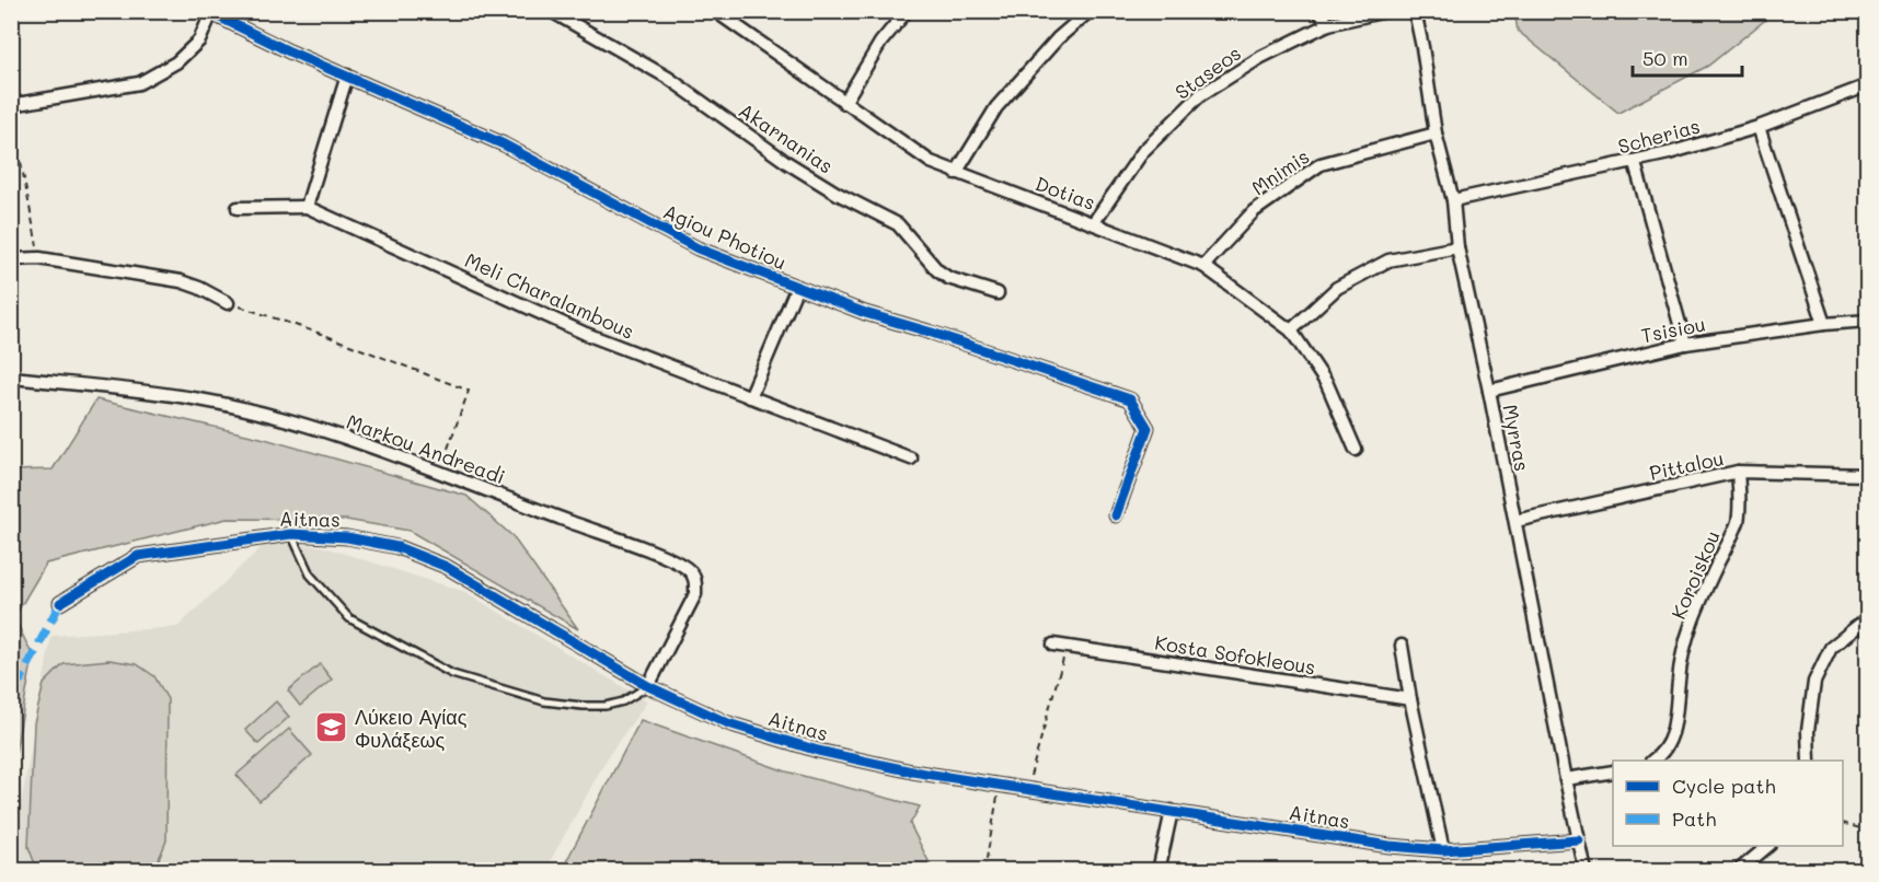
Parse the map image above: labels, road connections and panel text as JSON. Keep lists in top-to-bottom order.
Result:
{
  "streets": {
    "street": [
      "Staseos",
      "Scherias",
      "Akarnanias",
      "Mnimis",
      "Dotias",
      "Agiou Photiou",
      "Meli Charalambous",
      "Tsisiou",
      "Myrras",
      "Markou Andreadi",
      "Pittalou",
      "Aitnas",
      "Koroiskou",
      "Kosta Sofokleous"
    ]
  },
  "crossings": [
    ["Staseos", "Dotias"],
    ["Scherias", "Myrras"],
    ["Mnimis", "Dotias"],
    ["Mnimis", "Myrras"],
    ["Tsisiou", "Myrras"],
    ["Myrras", "Pittalou"],
    ["Myrras", "Aitnas"],
    ["Markou Andreadi", "Aitnas"],
    ["Pittalou", "Koroiskou"]
  ],
  "places": {
    "school or university": ["Λύκειο Αγίας Φυλάξεως"]
  },
  "legend": ["Cycle path", "Path"],
  "scale_bar": "50 m"
}
